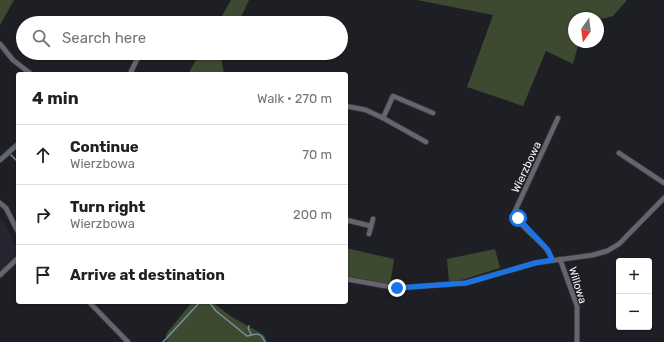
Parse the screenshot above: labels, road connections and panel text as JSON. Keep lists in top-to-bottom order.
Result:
{
  "streets": {
    "street": ["Wierzbowa", "Willowa"]
  },
  "north": "bottom",
  "page": {
    "search": "Search here",
    "heading": ["4 min", "Walk · 270 m"],
    "list": [
      ["Continue", "Wierzbowa", "70 m"],
      ["Turn right", "Wierzbowa", "200 m"],
      "Arrive at destination"
    ],
    "map_buttons": ["+", "−"]
  }
}
